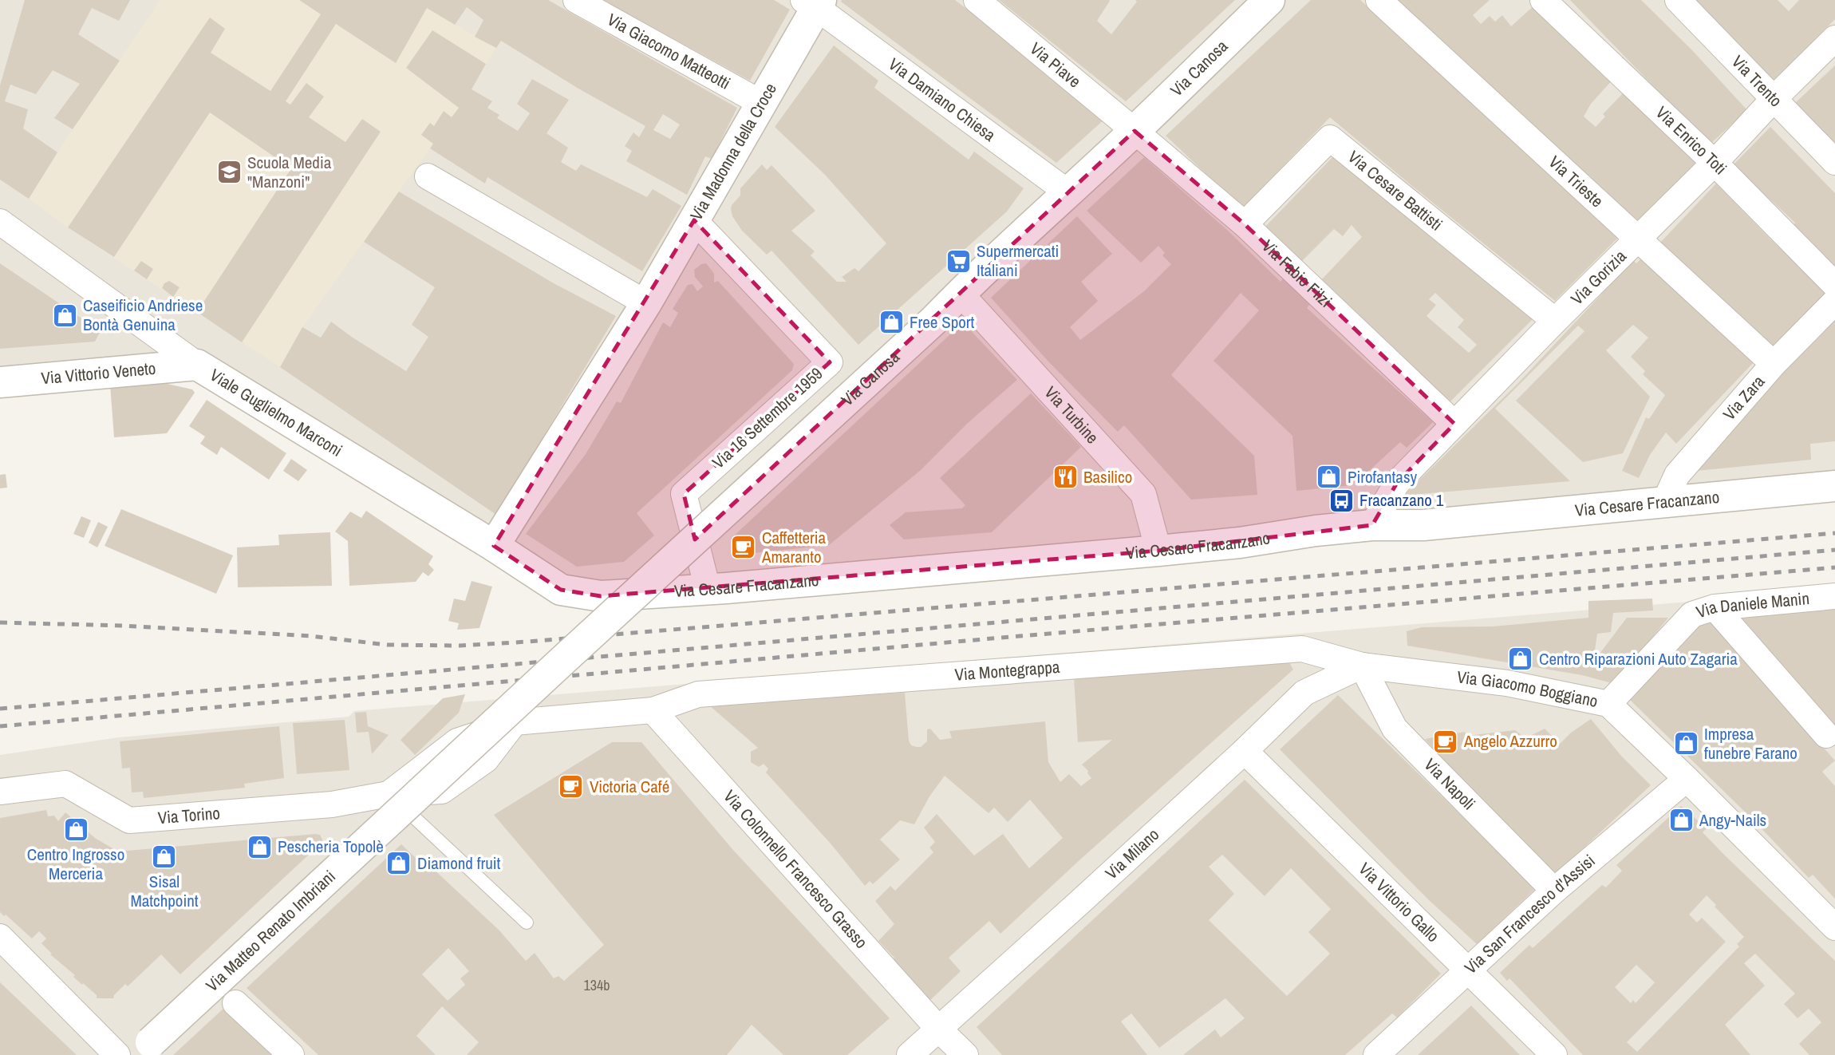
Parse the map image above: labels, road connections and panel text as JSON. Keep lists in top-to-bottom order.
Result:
{
  "streets": {
    "street": [
      "Via Giacomo Matteotti",
      "Via Piave",
      "Via Canosa",
      "Via Trento",
      "Via Damiano Chiesa",
      "Via Enrico Toti",
      "Via Madonna della Croce",
      "Via Trieste",
      "Via Cesare Battisti",
      "Via Fabio Filzi",
      "Via Gorizia",
      "Via Vittorio Veneto",
      "Via Zara",
      "Viale Guglielmo Marconi",
      "Via Turbine",
      "Via 16 Settembre 1959",
      "Via Cesare Fracanzano",
      "Via Daniele Manin",
      "Via Montegrappa",
      "Via Giacomo Boggiano",
      "Via Napoli",
      "Via Torino",
      "Via Milano",
      "Via Colonnello Francesco Grasso",
      "Via Vittorio Gallo",
      "Via San Francesco d'Assisi",
      "Via Matteo Renato Imbriani"
    ]
  },
  "crossings": [
    ["Via Giacomo Matteotti", "Via Madonna della Croce"],
    ["Via Piave", "Via Canosa"],
    ["Via Piave", "Via Fabio Filzi"],
    ["Via Canosa", "Via Damiano Chiesa"],
    ["Via Canosa", "Via Fabio Filzi"],
    ["Via Canosa", "Via Turbine"],
    ["Via Canosa", "Via Matteo Renato Imbriani"],
    ["Via Trento", "Via Gorizia"],
    ["Via Damiano Chiesa", "Via Madonna della Croce"],
    ["Via Enrico Toti", "Via Gorizia"],
    ["Via Madonna della Croce", "Viale Guglielmo Marconi"],
    ["Via Madonna della Croce", "Via 16 Settembre 1959"],
    ["Via Trieste", "Via Gorizia"],
    ["Via Trieste", "Via Zara"],
    ["Via Cesare Battisti", "Via Fabio Filzi"],
    ["Via Cesare Battisti", "Via Gorizia"],
    ["Via Fabio Filzi", "Via Gorizia"],
    ["Via Gorizia", "Via Cesare Fracanzano"],
    ["Via Vittorio Veneto", "Viale Guglielmo Marconi"],
    ["Via Zara", "Via Cesare Fracanzano"],
    ["Viale Guglielmo Marconi", "Via Cesare Fracanzano"],
    ["Via Turbine", "Via Cesare Fracanzano"],
    ["Via 16 Settembre 1959", "Via Cesare Fracanzano"],
    ["Via Daniele Manin", "Via Giacomo Boggiano"],
    ["Via Montegrappa", "Via Giacomo Boggiano"],
    ["Via Montegrappa", "Via Napoli"],
    ["Via Montegrappa", "Via Torino"],
    ["Via Montegrappa", "Via Milano"],
    ["Via Montegrappa", "Via Colonnello Francesco Grasso"],
    ["Via Giacomo Boggiano", "Via Napoli"],
    ["Via Giacomo Boggiano", "Via Milano"],
    ["Via Giacomo Boggiano", "Via San Francesco d'Assisi"],
    ["Via Napoli", "Via Milano"],
    ["Via Napoli", "Via San Francesco d'Assisi"],
    ["Via Torino", "Via Colonnello Francesco Grasso"],
    ["Via Milano", "Via Colonnello Francesco Grasso"],
    ["Via Milano", "Via Vittorio Gallo"],
    ["Via Vittorio Gallo", "Via San Francesco d'Assisi"]
  ],
  "places": {
    "school or university": ["Scuola Media \"Manzoni\""],
    "supermarket": ["Supermercati Italiani"],
    "shop": [
      "Caseificio Andriese Bontà Genuina",
      "Free Sport",
      "Pirofantasy",
      "Centro Riparazioni Auto Zagaria",
      "Impresa funebre Farano",
      "Angy-Nails",
      "Centro Ingrosso Merceria",
      "Pescheria Topolè",
      "Sisal Matchpoint",
      "Diamond fruit"
    ],
    "restaurant": ["Basilico"],
    "bus stop": ["Fracanzano 1"],
    "cafe": ["Caffetteria Amaranto", "Angelo Azzurro", "Victoria Café"]
  },
  "house_numbers": ["134b"]
}
